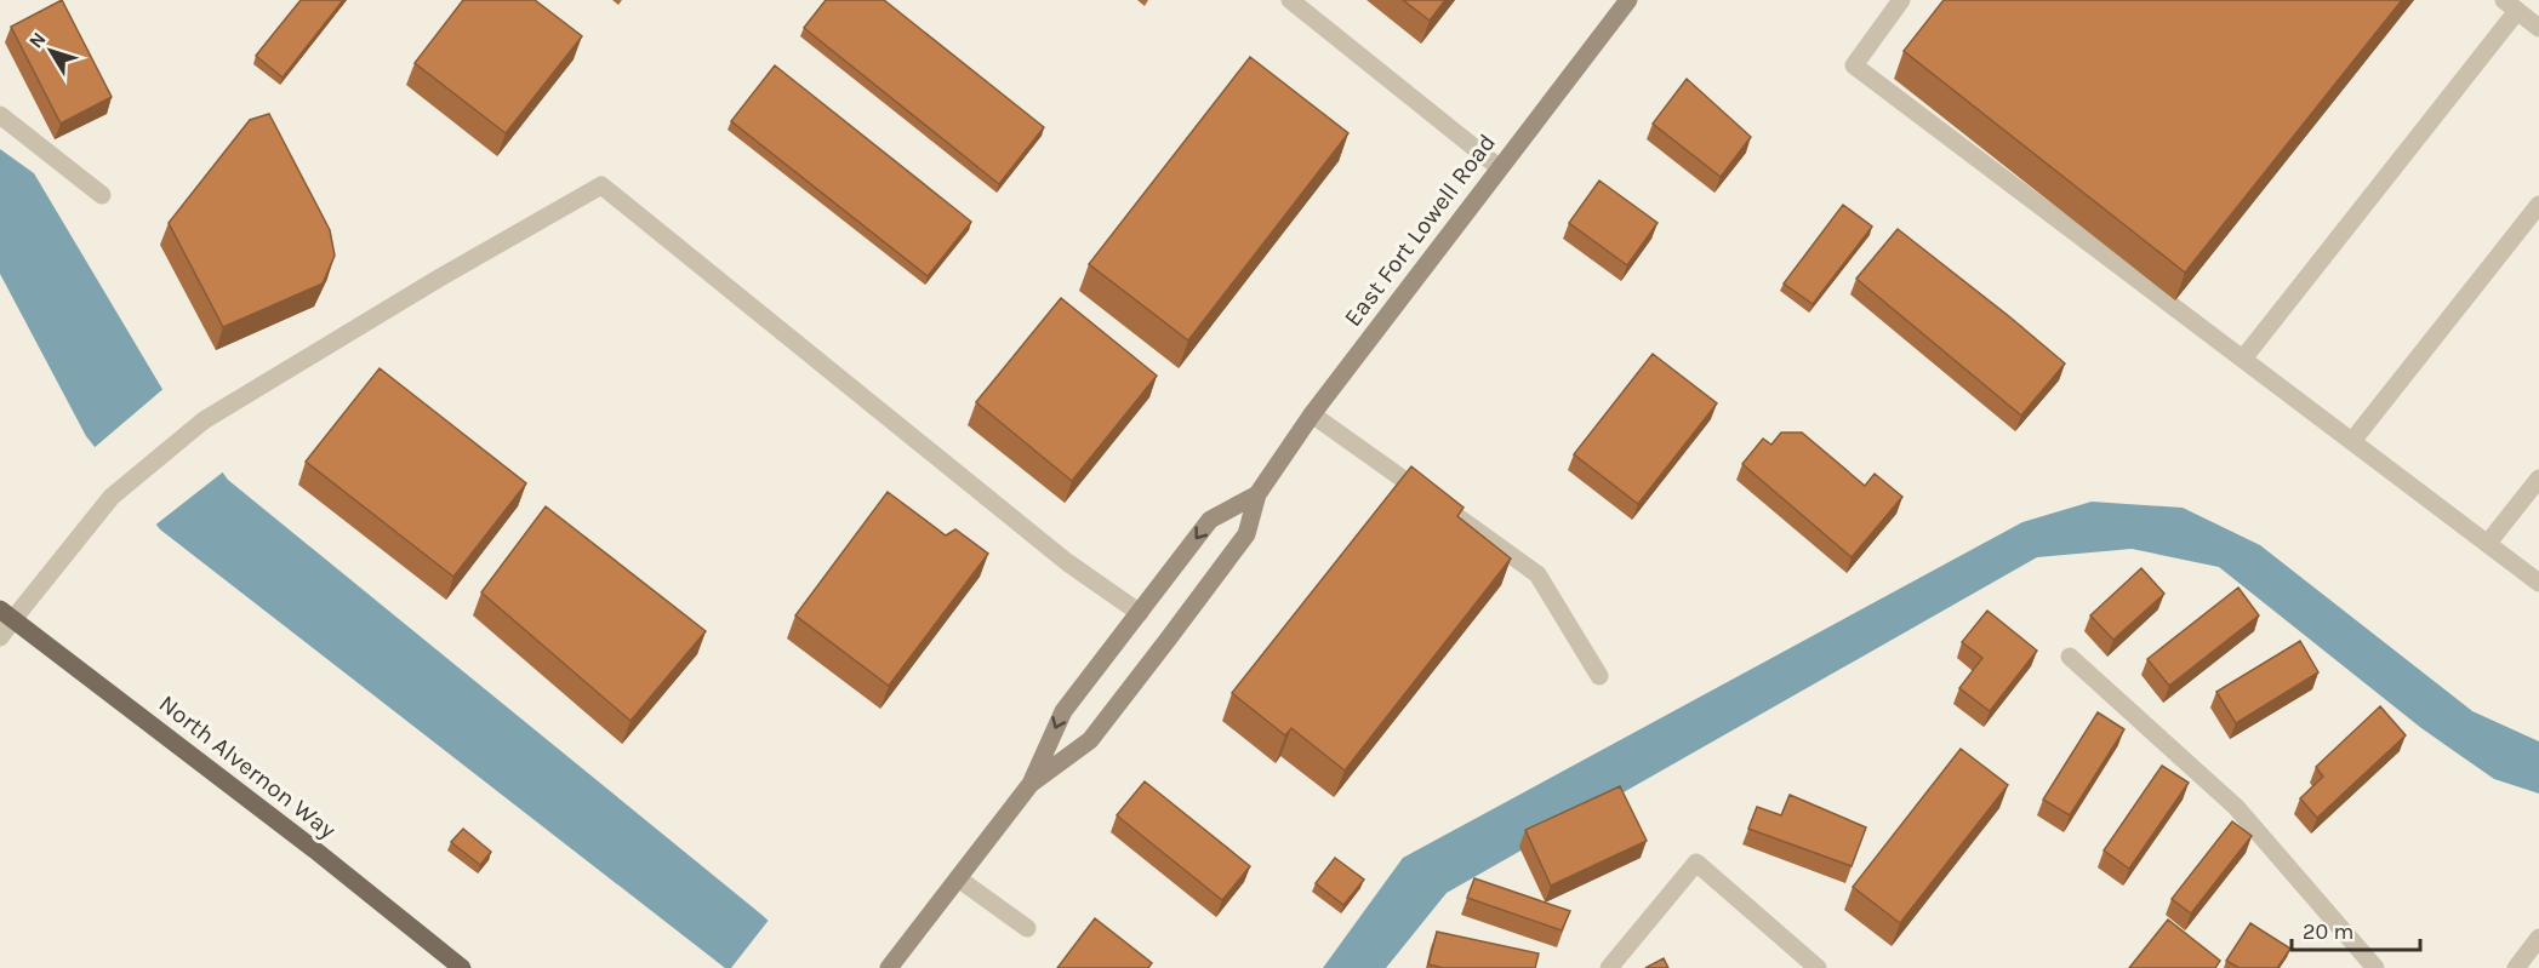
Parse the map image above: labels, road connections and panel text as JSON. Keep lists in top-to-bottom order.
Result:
{
  "streets": {
    "main road": ["East Fort Lowell Road", "North Alvernon Way"]
  },
  "scale_bar": "20 m",
  "north": "top left"
}
